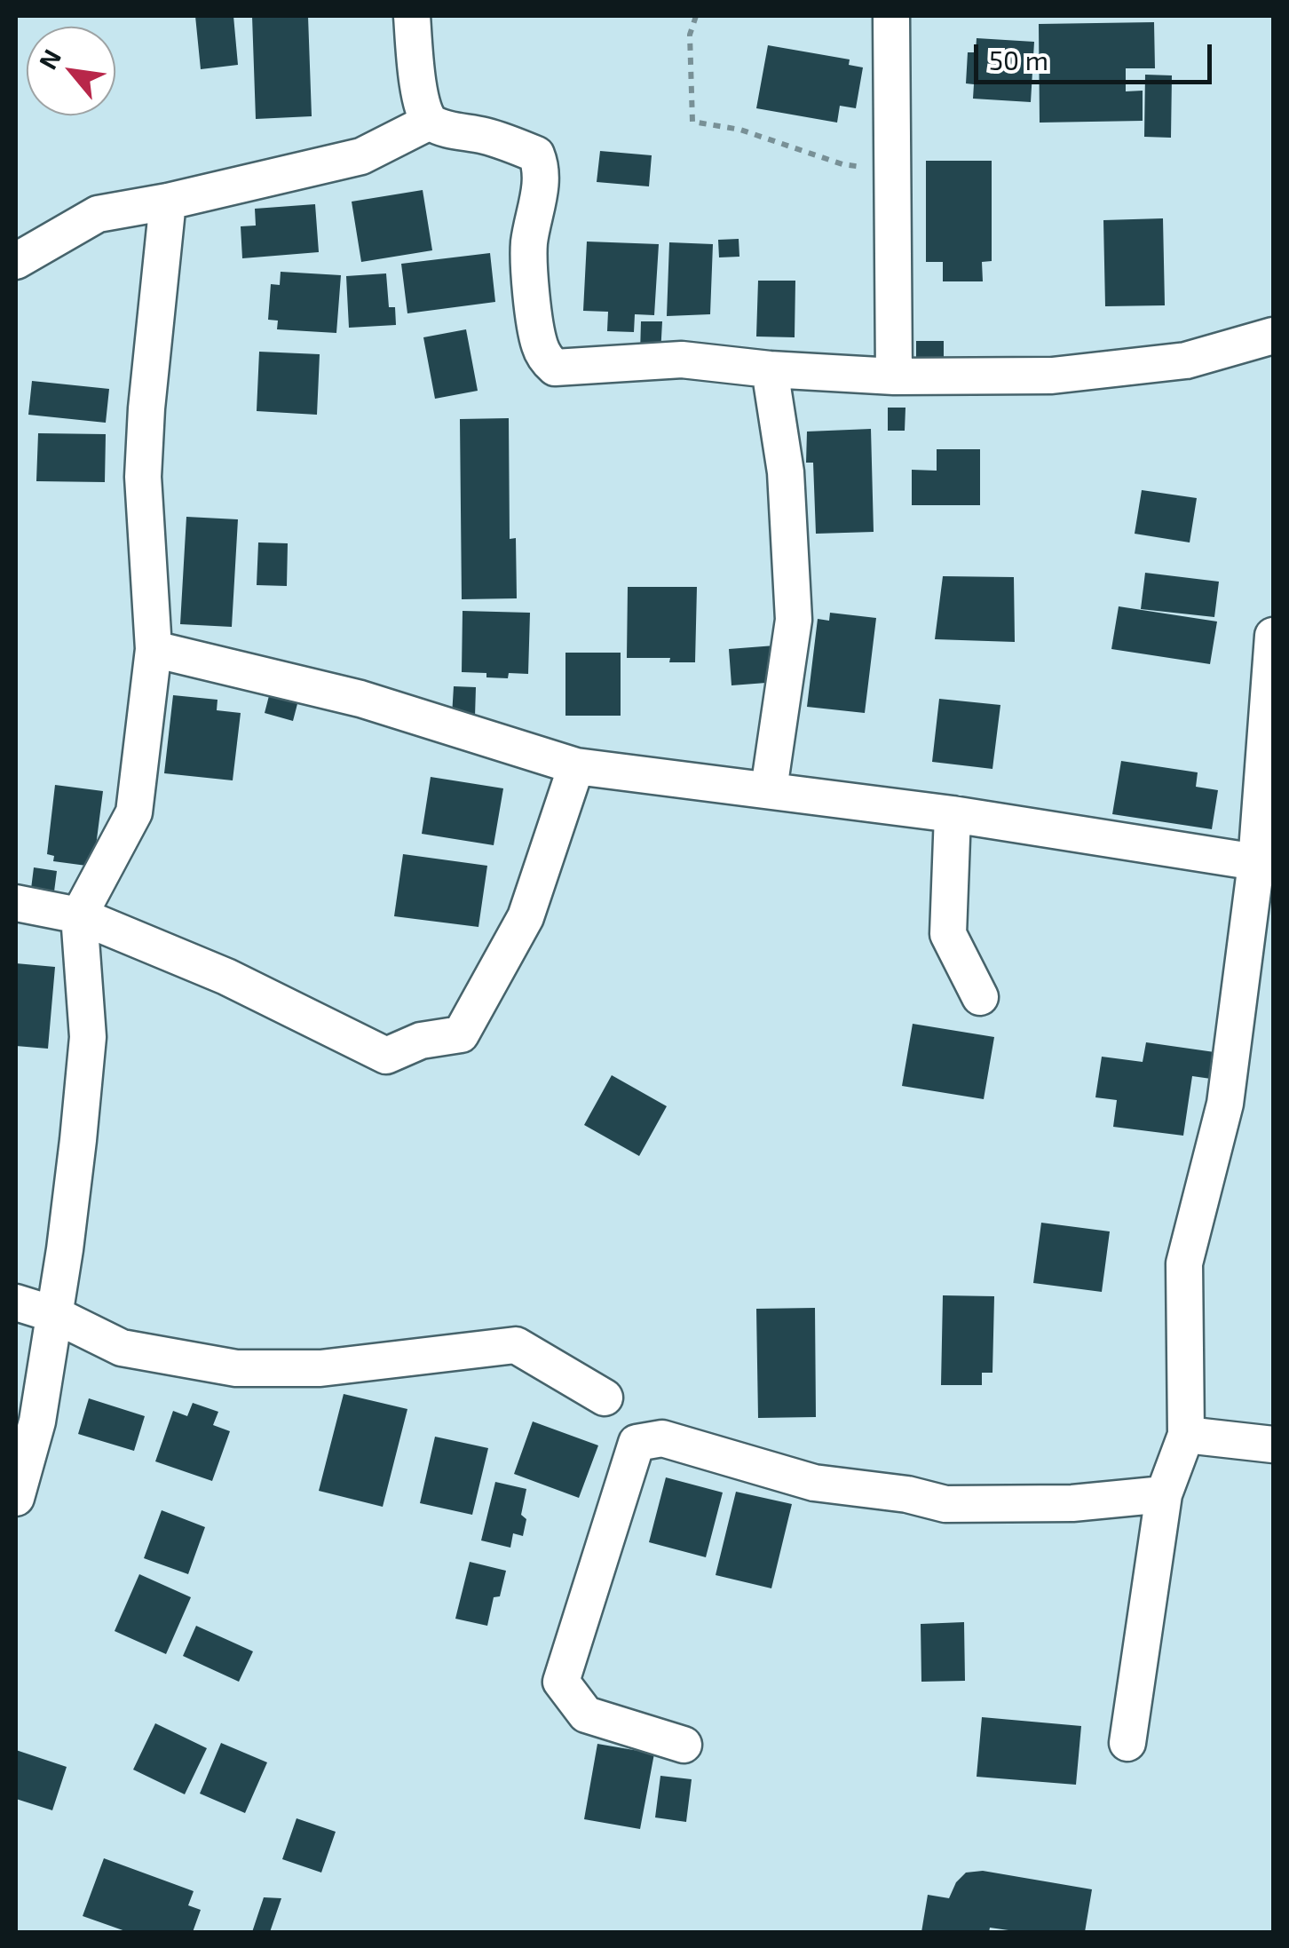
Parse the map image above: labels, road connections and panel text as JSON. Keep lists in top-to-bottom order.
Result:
{
  "scale_bar": "50 m",
  "north": "top left"
}
